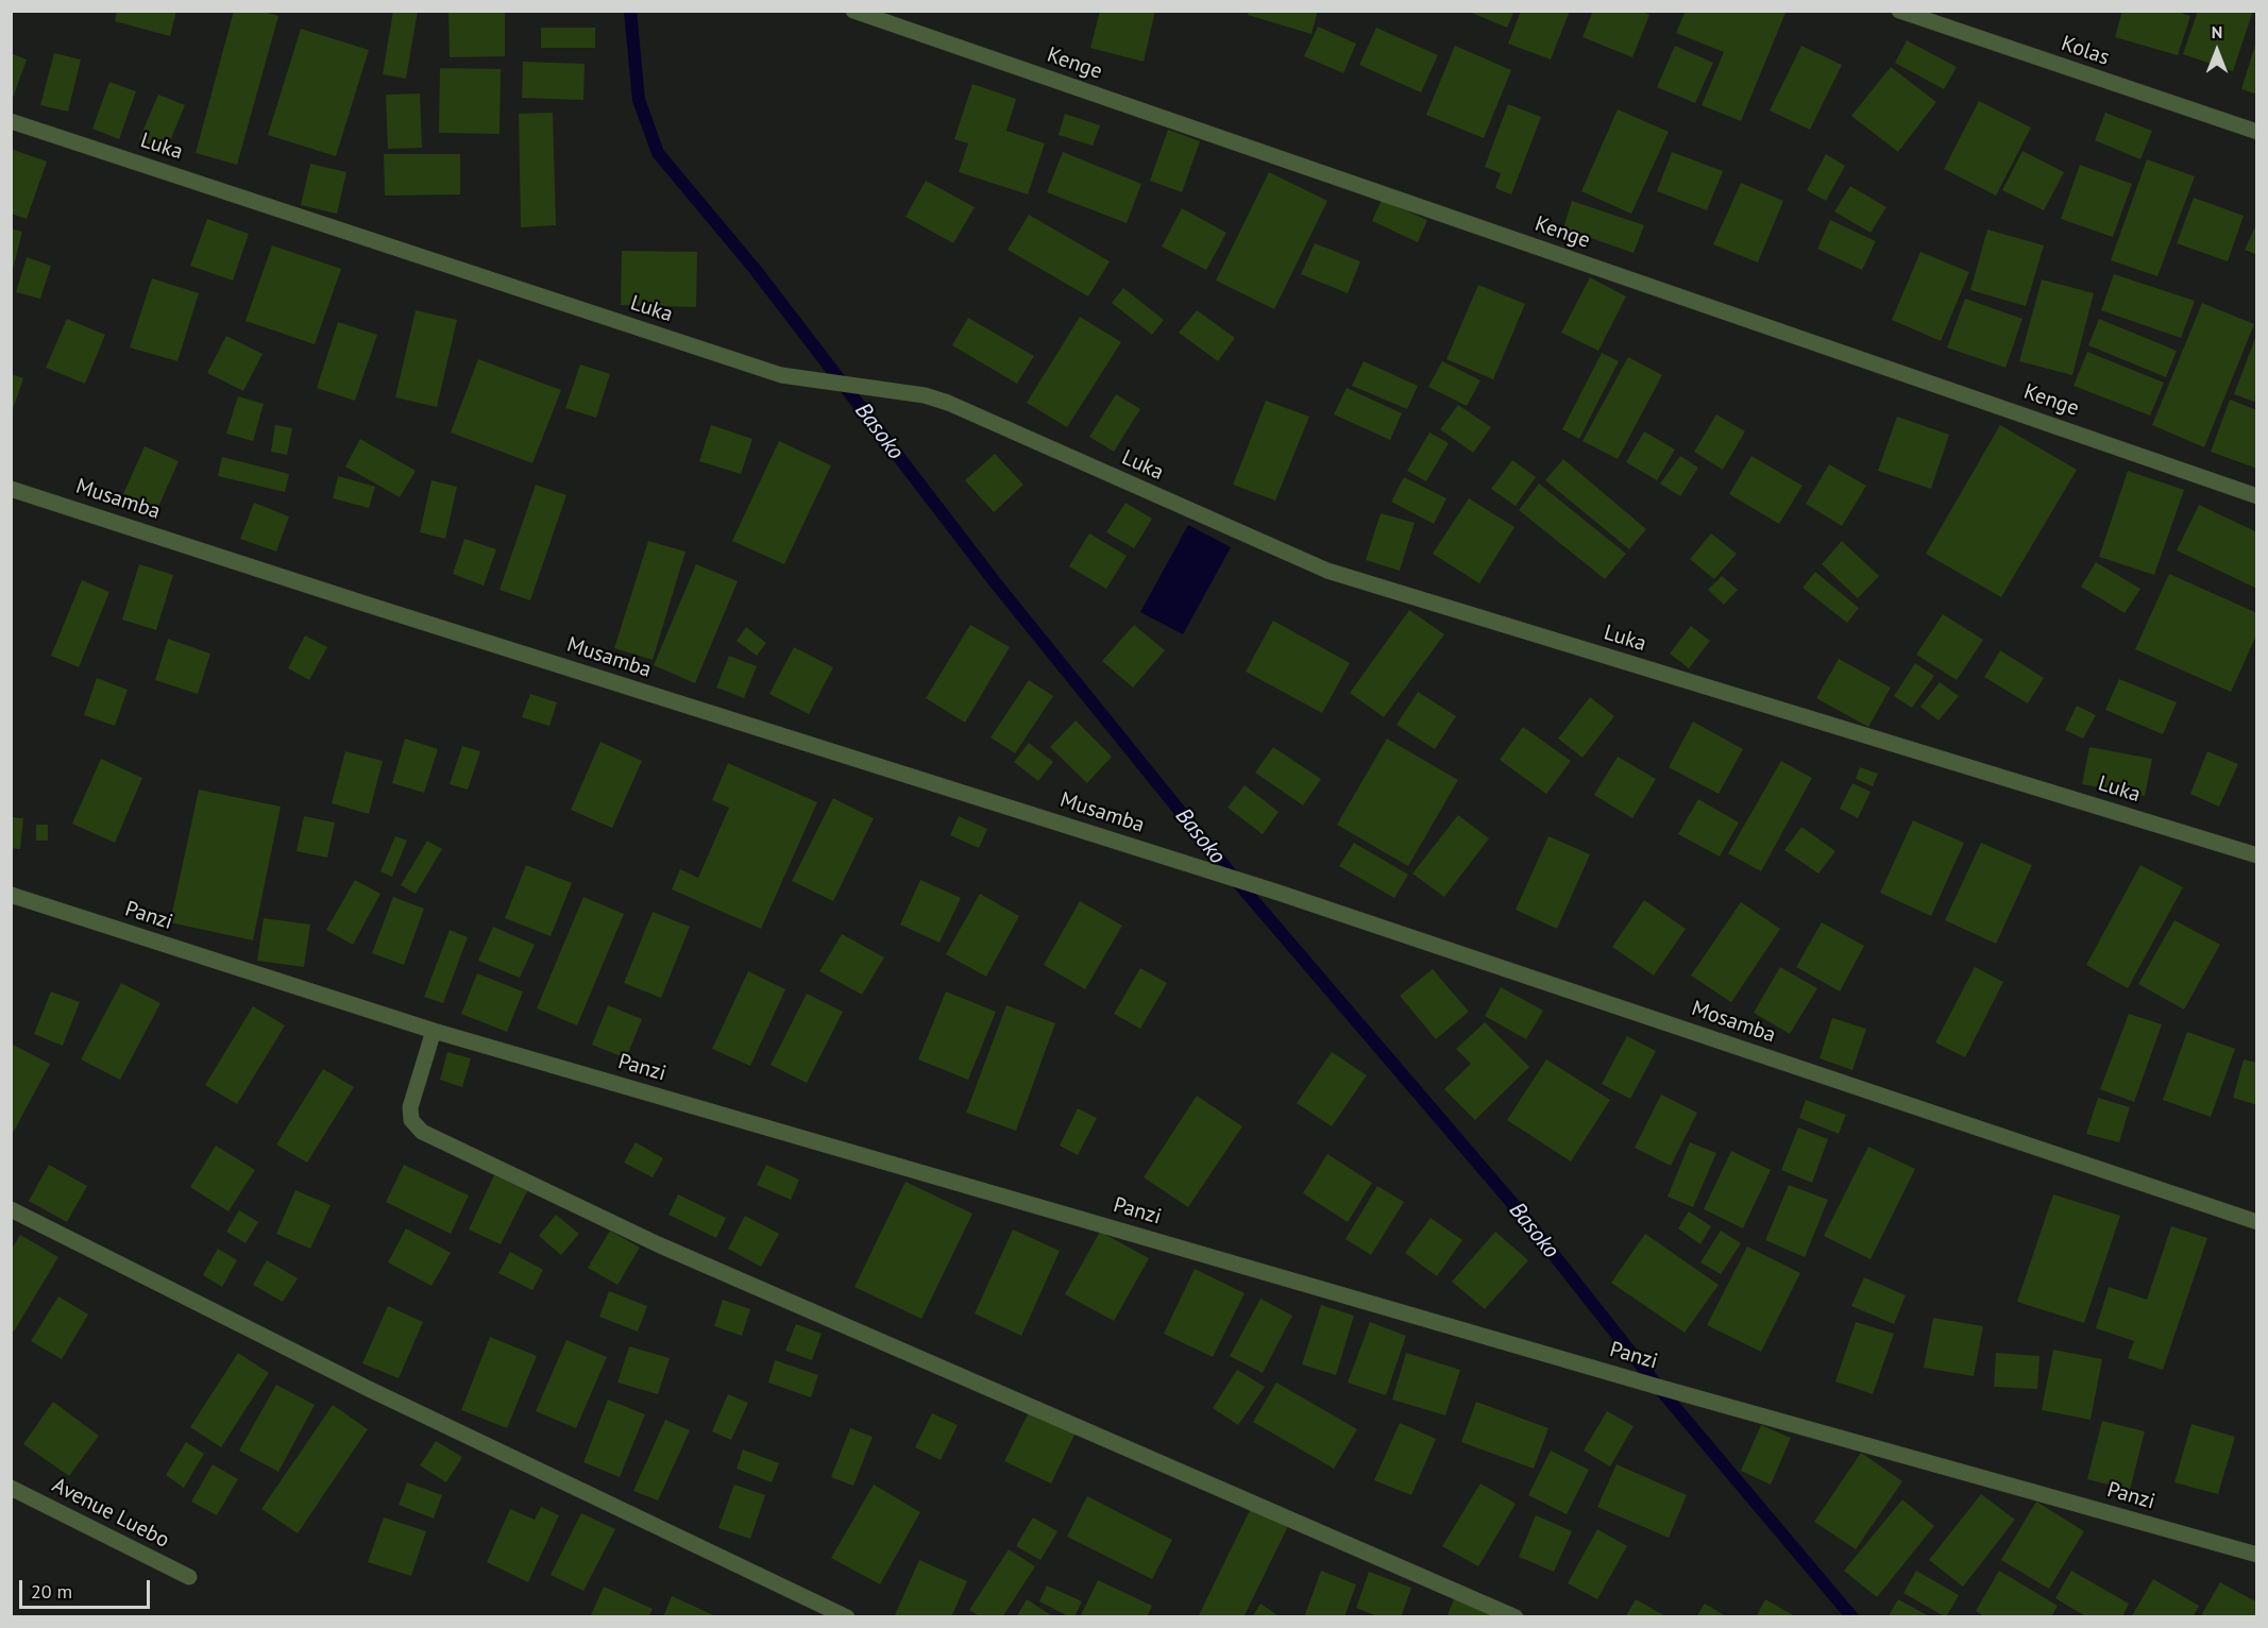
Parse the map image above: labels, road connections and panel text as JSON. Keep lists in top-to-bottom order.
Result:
{
  "streets": {
    "street": [
      "Kolas",
      "Kenge",
      "Luka",
      "Musamba",
      "Panzi",
      "Mosamba",
      "Avenue Luebo"
    ]
  },
  "crossings": [
    ["Musamba", "Mosamba"]
  ],
  "water": ["Basoko"],
  "scale_bar": "20 m",
  "north": "top"
}
